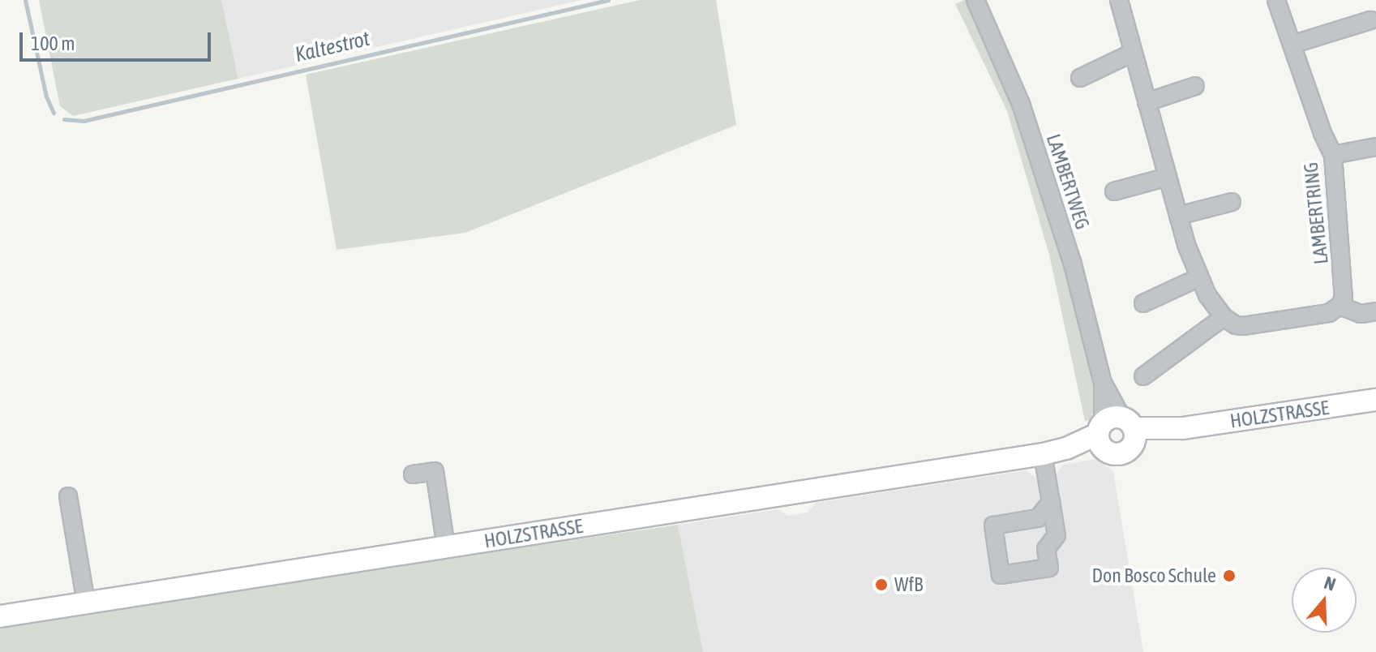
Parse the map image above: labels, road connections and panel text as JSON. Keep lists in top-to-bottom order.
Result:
{
  "streets": {
    "main road": ["HOLZSTRASSE"],
    "street": ["LAMBERTWEG", "LAMBERTRING"]
  },
  "crossings": [
    ["LAMBERTWEG", "HOLZSTRASSE"]
  ],
  "water": ["Kaltestrot"],
  "places": ["Don Bosco Schule", "WfB"],
  "scale_bar": "100 m",
  "north": "top"
}
